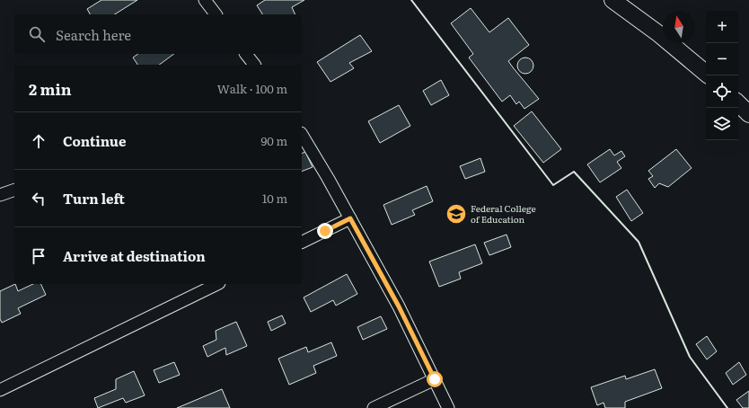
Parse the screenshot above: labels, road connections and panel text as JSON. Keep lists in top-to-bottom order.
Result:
{
  "places": {
    "school or university": ["Federal College of Education"]
  },
  "north": "top",
  "page": {
    "map_buttons": ["+", "−"],
    "search": "Search here",
    "heading": ["2 min", "Walk · 100 m"],
    "list": [
      ["Continue", "90 m"],
      ["Turn left", "10 m"],
      "Arrive at destination"
    ]
  }
}
